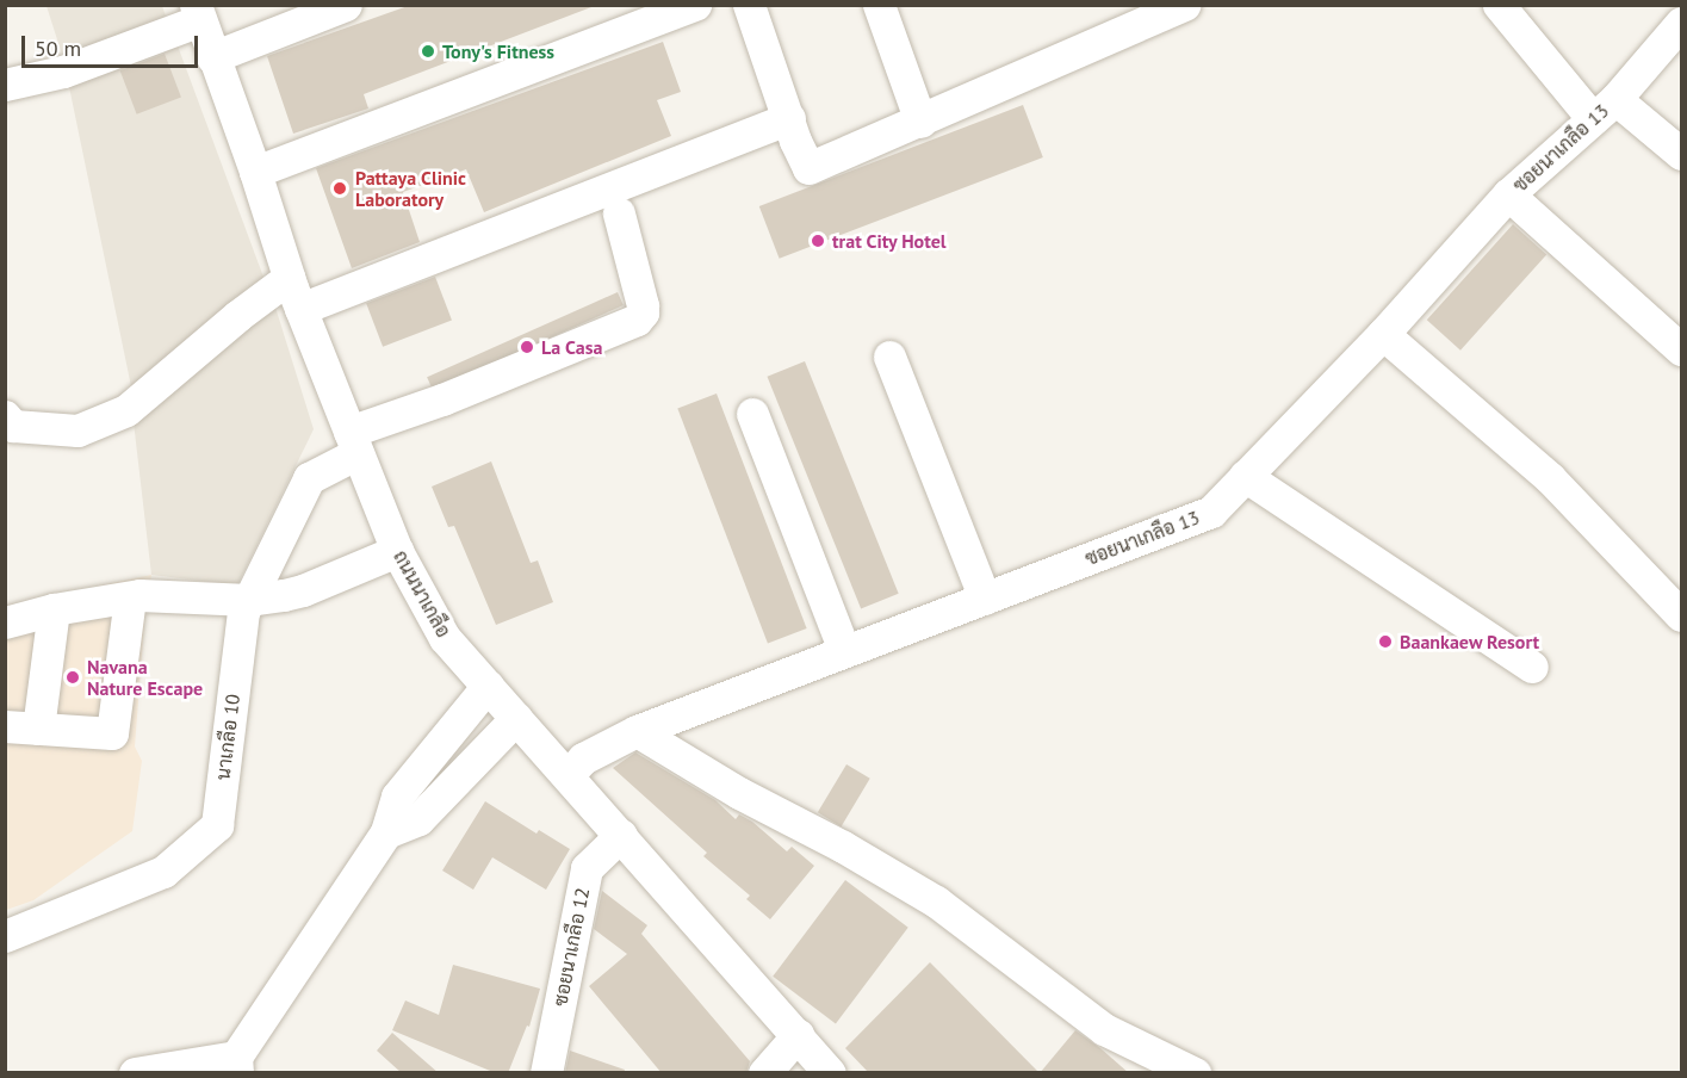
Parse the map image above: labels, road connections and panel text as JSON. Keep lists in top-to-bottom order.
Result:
{
  "streets": {
    "street": [
      "ซอยนาเกลือ 13",
      "ถนนนาเกลือ",
      "นาเกลือ 10",
      "ซอยนาเกลือ 12"
    ]
  },
  "crossings": [
    ["ซอยนาเกลือ 13", "ถนนนาเกลือ"],
    ["ถนนนาเกลือ", "นาเกลือ 10"],
    ["ถนนนาเกลือ", "ซอยนาเกลือ 12"]
  ],
  "places": [
    "Tony's Fitness",
    "Pattaya Clinic Laboratory",
    "trat City Hotel",
    "La Casa",
    "Baankaew Resort",
    "Navana Nature Escape"
  ],
  "scale_bar": "50 m"
}
